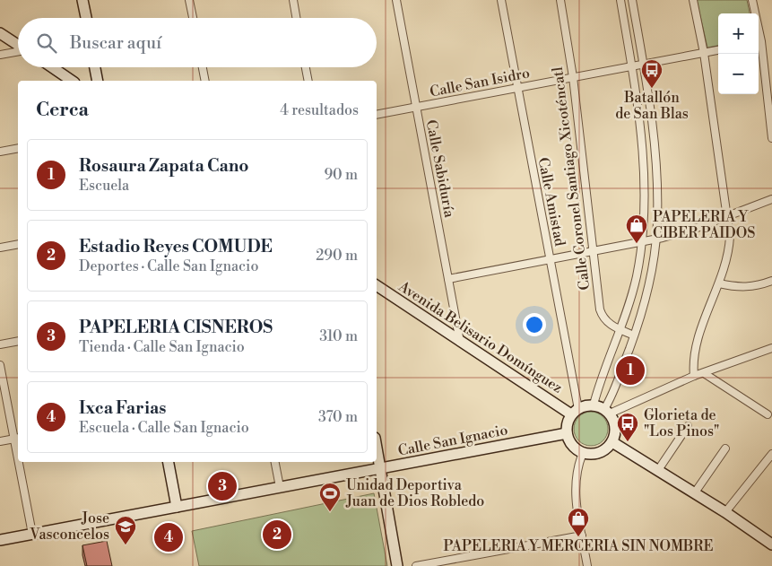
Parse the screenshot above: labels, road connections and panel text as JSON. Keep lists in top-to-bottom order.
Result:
{
  "streets": {
    "street": [
      "Calle San Isidro",
      "Calle Sabiduría",
      "Calle Coronel Santiago Xicoténcatl",
      "Calle Amistad",
      "Avenida Belisario Domínguez",
      "Calle San Ignacio"
    ]
  },
  "crossings": [
    ["Calle San Isidro", "Calle Sabiduría"],
    ["Calle San Isidro", "Calle Coronel Santiago Xicoténcatl"],
    ["Calle San Isidro", "Calle Amistad"],
    ["Calle Sabiduría", "Avenida Belisario Domínguez"],
    ["Calle Amistad", "Avenida Belisario Domínguez"],
    ["Calle Amistad", "Calle San Ignacio"],
    ["Avenida Belisario Domínguez", "Calle San Ignacio"]
  ],
  "places": {
    "bus stop": ["Batallón de San Blas", "Glorieta de \"Los Pinos\""],
    "shop": ["PAPELERIA Y CIBER PAIDOS", "PAPELERIA Y MERCERIA SIN NOMBRE"],
    "sports": ["Unidad Deportiva Juan de Dios Robledo"],
    "school or university": ["Jose Vasconcelos"]
  },
  "page": {
    "map_buttons": ["+", "−"],
    "search": "Buscar aquí",
    "heading": ["Cerca", "4 resultados"],
    "list": [
      {
        "mark": "1",
        "name": "Rosaura Zapata Cano",
        "note": "Escuela",
        "value": "90 m"
      },
      {
        "mark": "2",
        "name": "Estadio Reyes COMUDE",
        "note": "Deportes · Calle San Ignacio",
        "value": "290 m"
      },
      {
        "mark": "3",
        "name": "PAPELERIA CISNEROS",
        "note": "Tienda · Calle San Ignacio",
        "value": "310 m"
      },
      {
        "mark": "4",
        "name": "Ixca Farias",
        "note": "Escuela · Calle San Ignacio",
        "value": "370 m"
      }
    ],
    "pins": [
      "1",
      "3",
      "2",
      "4"
    ]
  }
}
